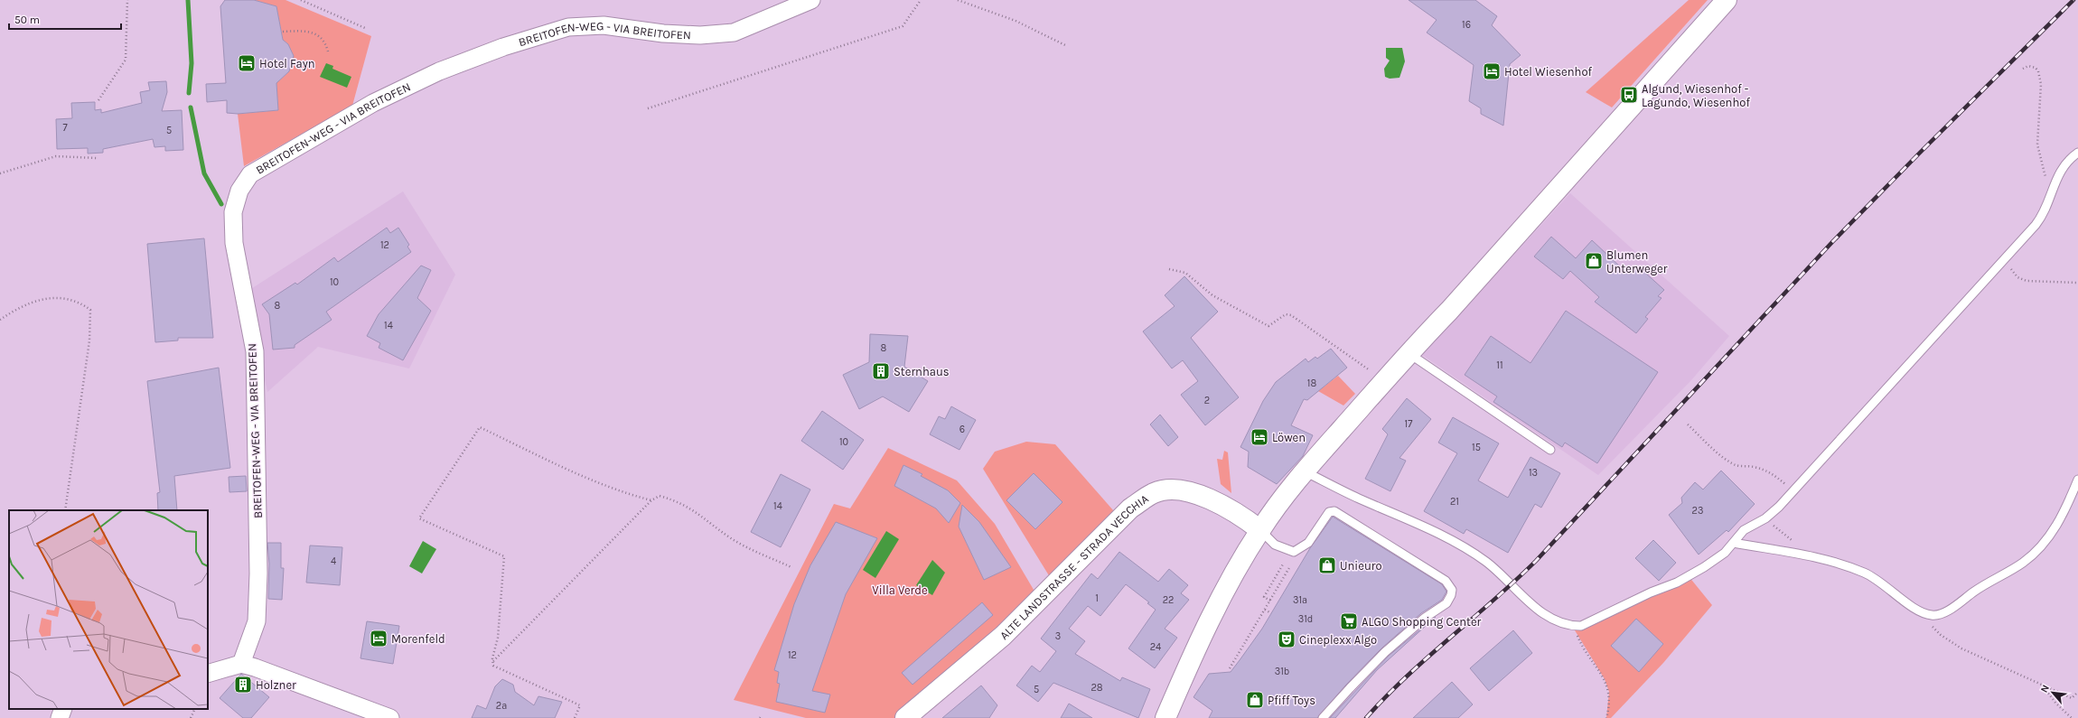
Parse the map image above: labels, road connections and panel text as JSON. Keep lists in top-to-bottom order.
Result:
{
  "streets": {
    "main road": ["ALTE LANDSTRASSE - STRADA VECCHIA"],
    "street": ["BREITOFEN-WEG - VIA BREITOFEN"]
  },
  "parks": ["Villa Verde"],
  "places": {
    "hotel": [
      "Hotel Fayn",
      "Hotel Wiesenhof",
      "Löwen",
      "Morenfeld"
    ],
    "bus stop": ["Algund, Wiesenhof - Lagundo, Wiesenhof"],
    "shop": ["Blumen Unterweger", "Unieuro", "Pfiff Toys"],
    "building": ["Sternhaus", "Holzner"],
    "supermarket": ["ALGO Shopping Center"],
    "theatre": ["Cineplexx Algo"]
  },
  "house_numbers": [
    "16",
    "7",
    "5",
    "12",
    "10",
    "8",
    "14",
    "8",
    "11",
    "18",
    "2",
    "17",
    "6",
    "10",
    "15",
    "13",
    "21",
    "14",
    "23",
    "4",
    "1",
    "22",
    "31a",
    "31d",
    "3",
    "24",
    "12",
    "31b",
    "28",
    "5",
    "2a"
  ],
  "scale_bar": "50 m",
  "north": "top left"
}
